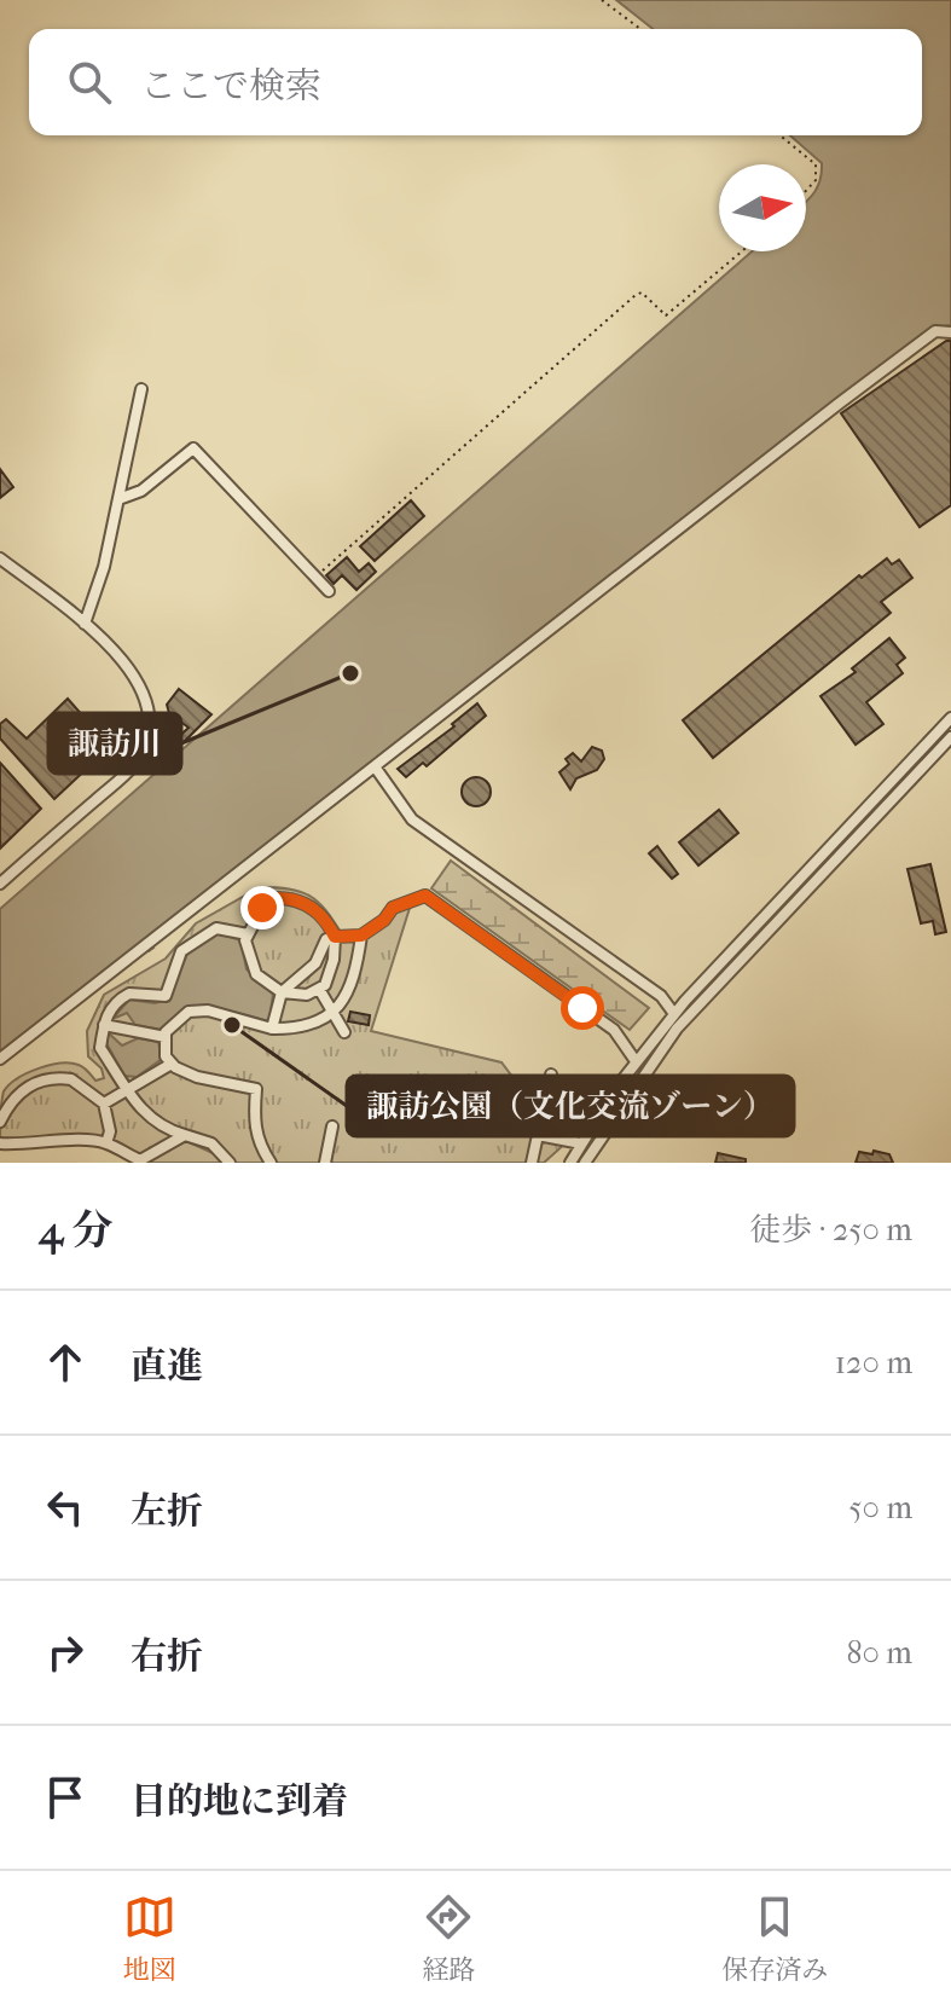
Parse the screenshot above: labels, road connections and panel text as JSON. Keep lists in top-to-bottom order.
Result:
{
  "places": ["諏訪川", "諏訪公園（文化交流ゾーン）"],
  "north": "right",
  "page": {
    "search": "ここで検索",
    "heading": ["4 分", "徒歩 · 250 m"],
    "list": [
      ["直進", "120 m"],
      ["左折", "50 m"],
      ["右折", "80 m"],
      "目的地に到着"
    ],
    "nav": ["地図", "経路", "保存済み"]
  }
}
